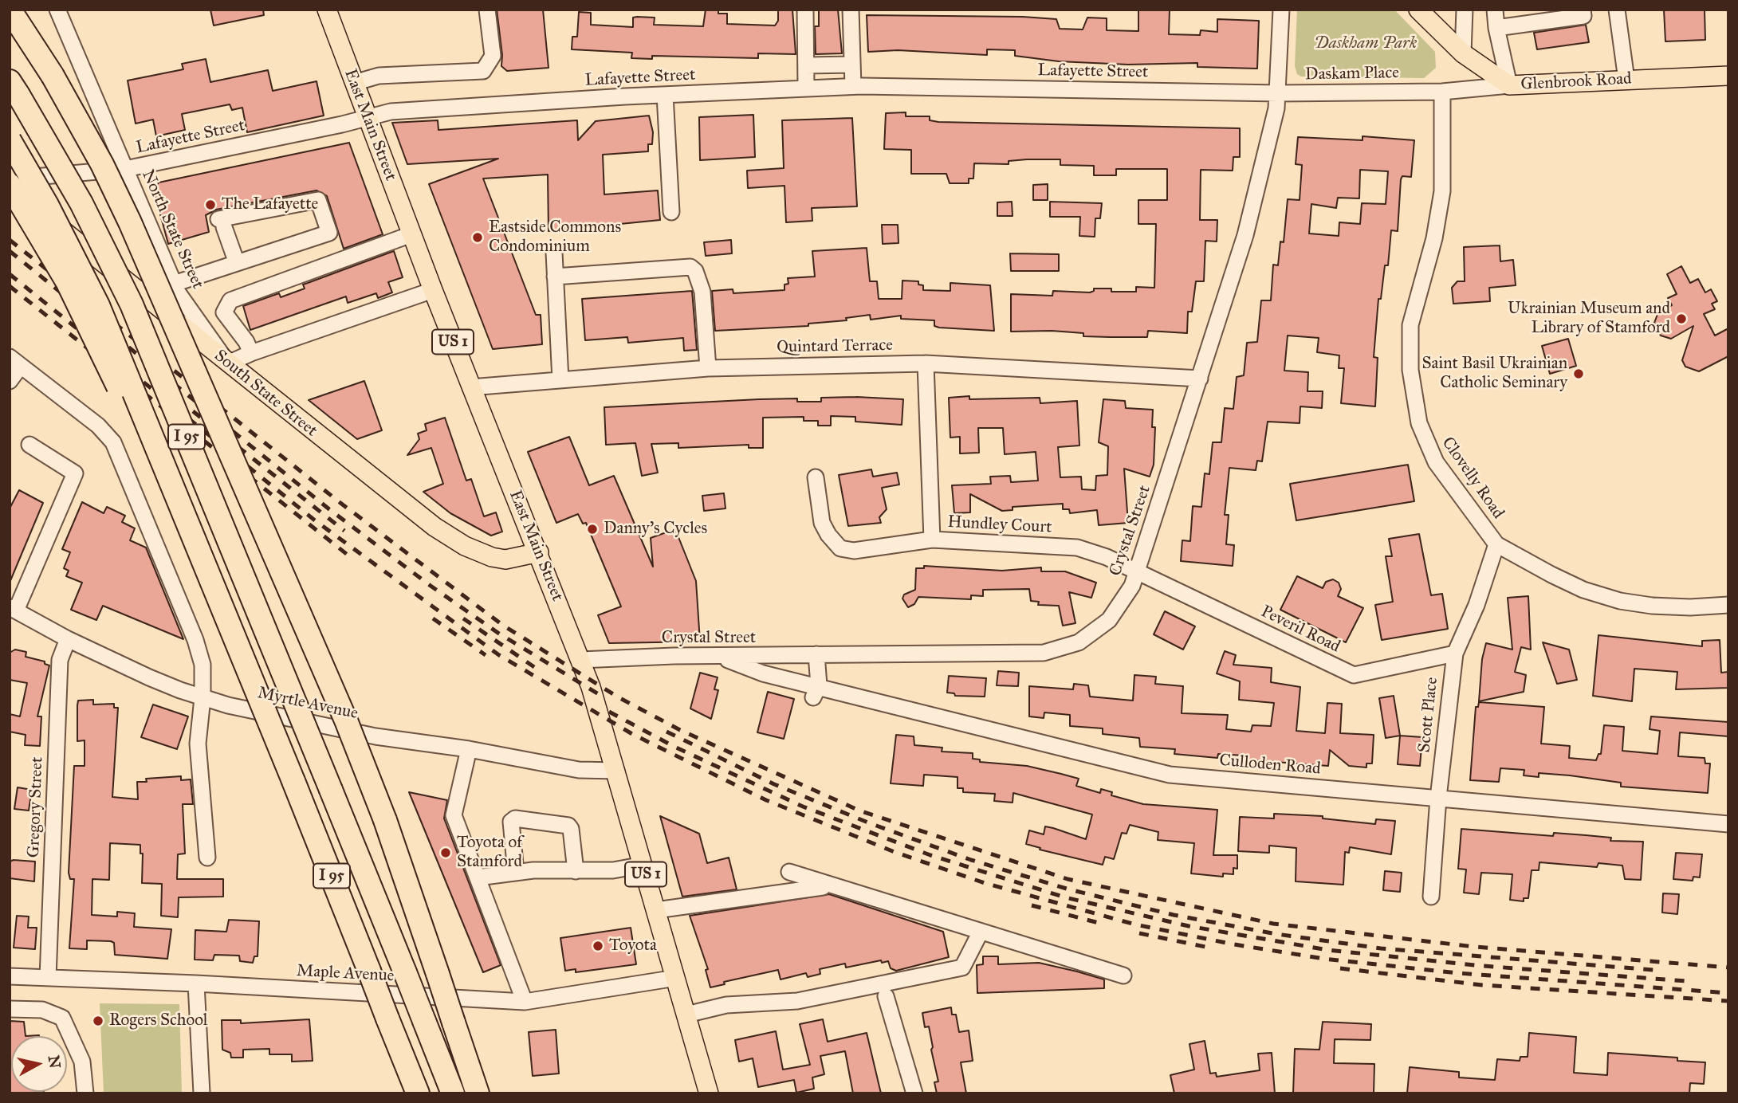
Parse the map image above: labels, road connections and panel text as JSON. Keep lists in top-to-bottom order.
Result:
{
  "streets": {
    "highway": ["I 95"],
    "main road": [
      "Glenbrook Road",
      "East Main Street",
      "US 1",
      "South State Street"
    ],
    "street": [
      "Lafayette Street",
      "Daskam Place",
      "North State Street",
      "Quintard Terrace",
      "Clovelly Road",
      "Hundley Court",
      "Crystal Street",
      "Peveril Road",
      "Myrtle Avenue",
      "Scott Place",
      "Culloden Road",
      "Gregory Street",
      "Maple Avenue"
    ]
  },
  "crossings": [
    ["Lafayette Street", "Daskam Place"],
    ["Lafayette Street", "East Main Street"],
    ["Lafayette Street", "North State Street"],
    ["Lafayette Street", "Crystal Street"],
    ["Daskam Place", "Glenbrook Road"],
    ["Daskam Place", "Clovelly Road"],
    ["Daskam Place", "Crystal Street"],
    ["East Main Street", "Quintard Terrace"],
    ["East Main Street", "South State Street"],
    ["East Main Street", "Crystal Street"],
    ["East Main Street", "Myrtle Avenue"],
    ["East Main Street", "Maple Avenue"],
    ["North State Street", "South State Street"],
    ["Quintard Terrace", "Hundley Court"],
    ["Quintard Terrace", "Crystal Street"],
    ["Clovelly Road", "Scott Place"],
    ["Hundley Court", "Crystal Street"],
    ["Hundley Court", "Peveril Road"],
    ["Crystal Street", "Peveril Road"],
    ["Crystal Street", "Culloden Road"],
    ["Peveril Road", "Scott Place"],
    ["Myrtle Avenue", "Gregory Street"],
    ["Scott Place", "Culloden Road"],
    ["Gregory Street", "Maple Avenue"]
  ],
  "parks": ["Daskham Park"],
  "places": [
    "The Lafayette",
    "Eastside Commons Condominium",
    "Ukrainian Museum and Library of Stamford",
    "Saint Basil Ukrainian Catholic Seminary",
    "Danny's Cycles",
    "Toyota of Stamford",
    "Toyota",
    "Rogers School"
  ],
  "north": "right"
}
